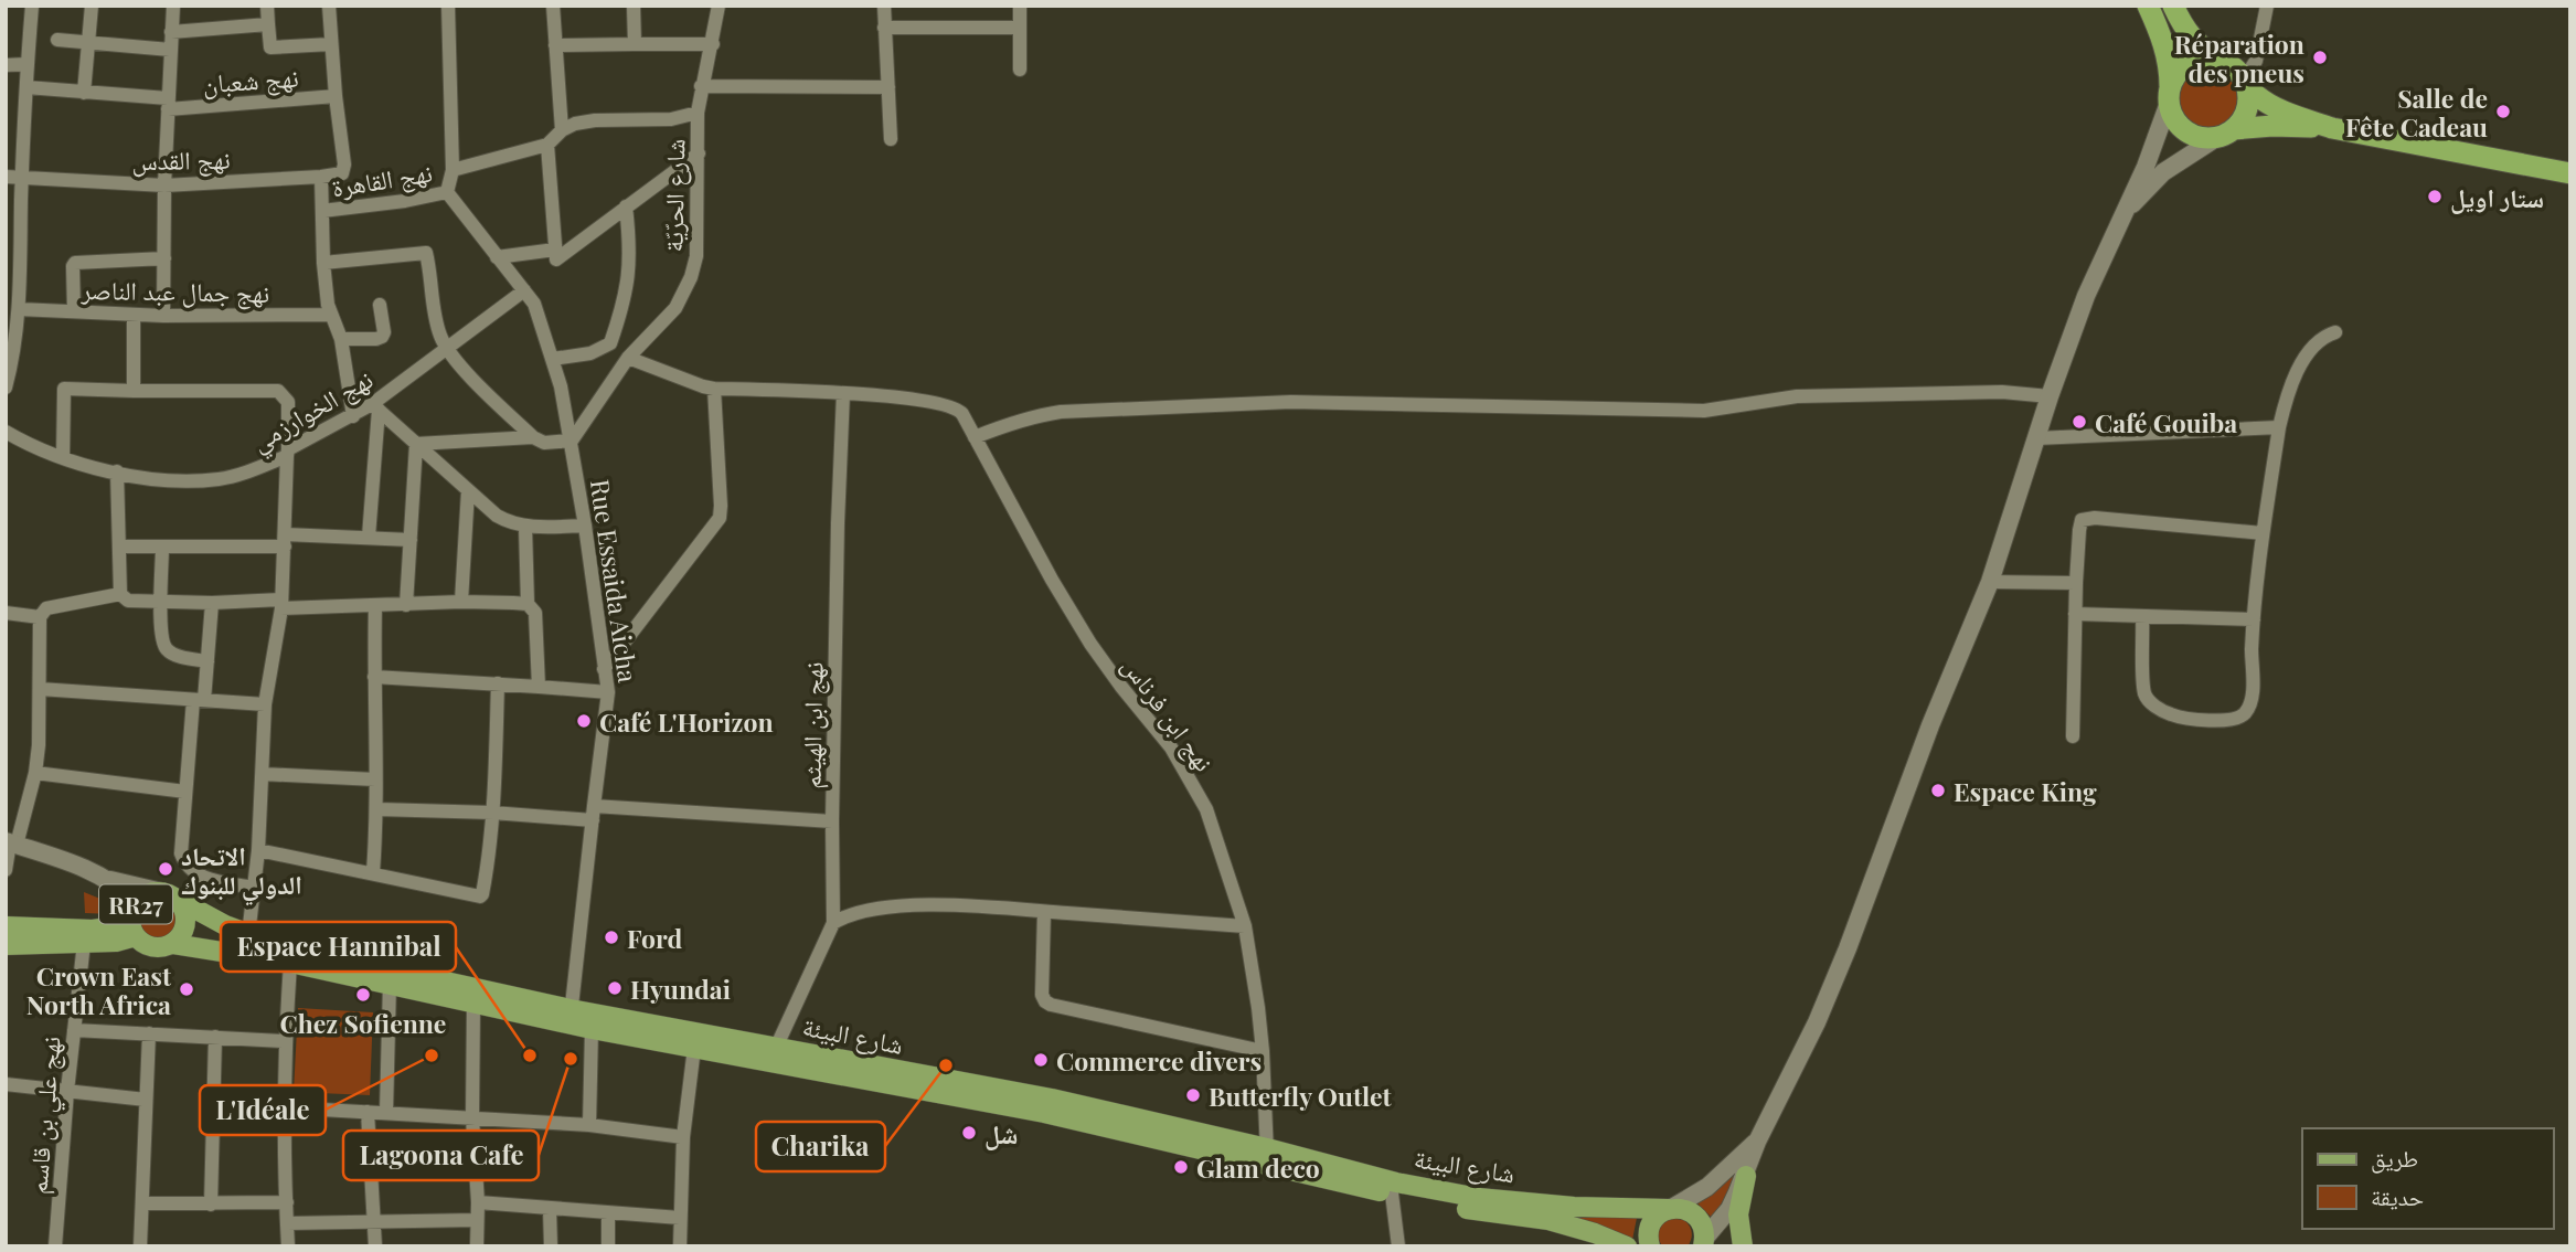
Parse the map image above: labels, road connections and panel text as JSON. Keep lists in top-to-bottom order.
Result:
{
  "streets": {
    "main road": ["RR27", "شارع البيئة"],
    "street": [
      "نهج شعبان",
      "نهج القدس",
      "نهج القاهرة",
      "شارع الحرّيّة",
      "نهج جمال عبد الناصر",
      "نهج الخوارزمي",
      "Rue Essaida Aicha",
      "نهج ابن فرناس",
      "نهج ابن الهيثم",
      "نهج علي بن قاسم"
    ]
  },
  "crossings": [
    ["نهج شعبان", "نهج القدس"],
    ["نهج القاهرة", "Rue Essaida Aicha"],
    ["شارع الحرّيّة", "Rue Essaida Aicha"],
    ["نهج الخوارزمي", "Rue Essaida Aicha"],
    ["Rue Essaida Aicha", "شارع البيئة"],
    ["نهج ابن فرناس", "نهج ابن الهيثم"],
    ["نهج ابن فرناس", "شارع البيئة"],
    ["نهج ابن الهيثم", "شارع البيئة"],
    ["RR27", "شارع البيئة"]
  ],
  "places": [
    "Réparation des pneus",
    "Salle de Fête Cadeau",
    "ستار اويل",
    "Café Gouiba",
    "Café L'Horizon",
    "Espace King",
    "الاتحاد الدولي للبنوك",
    "Ford",
    "Hyundai",
    "Crown East North Africa",
    "Chez Sofienne",
    "L'Idéale",
    "Espace Hannibal",
    "Lagoona Cafe",
    "Commerce divers",
    "Charika",
    "Butterfly Outlet",
    "شل",
    "Glam deco"
  ],
  "legend": ["طريق", "حديقة"]
}
